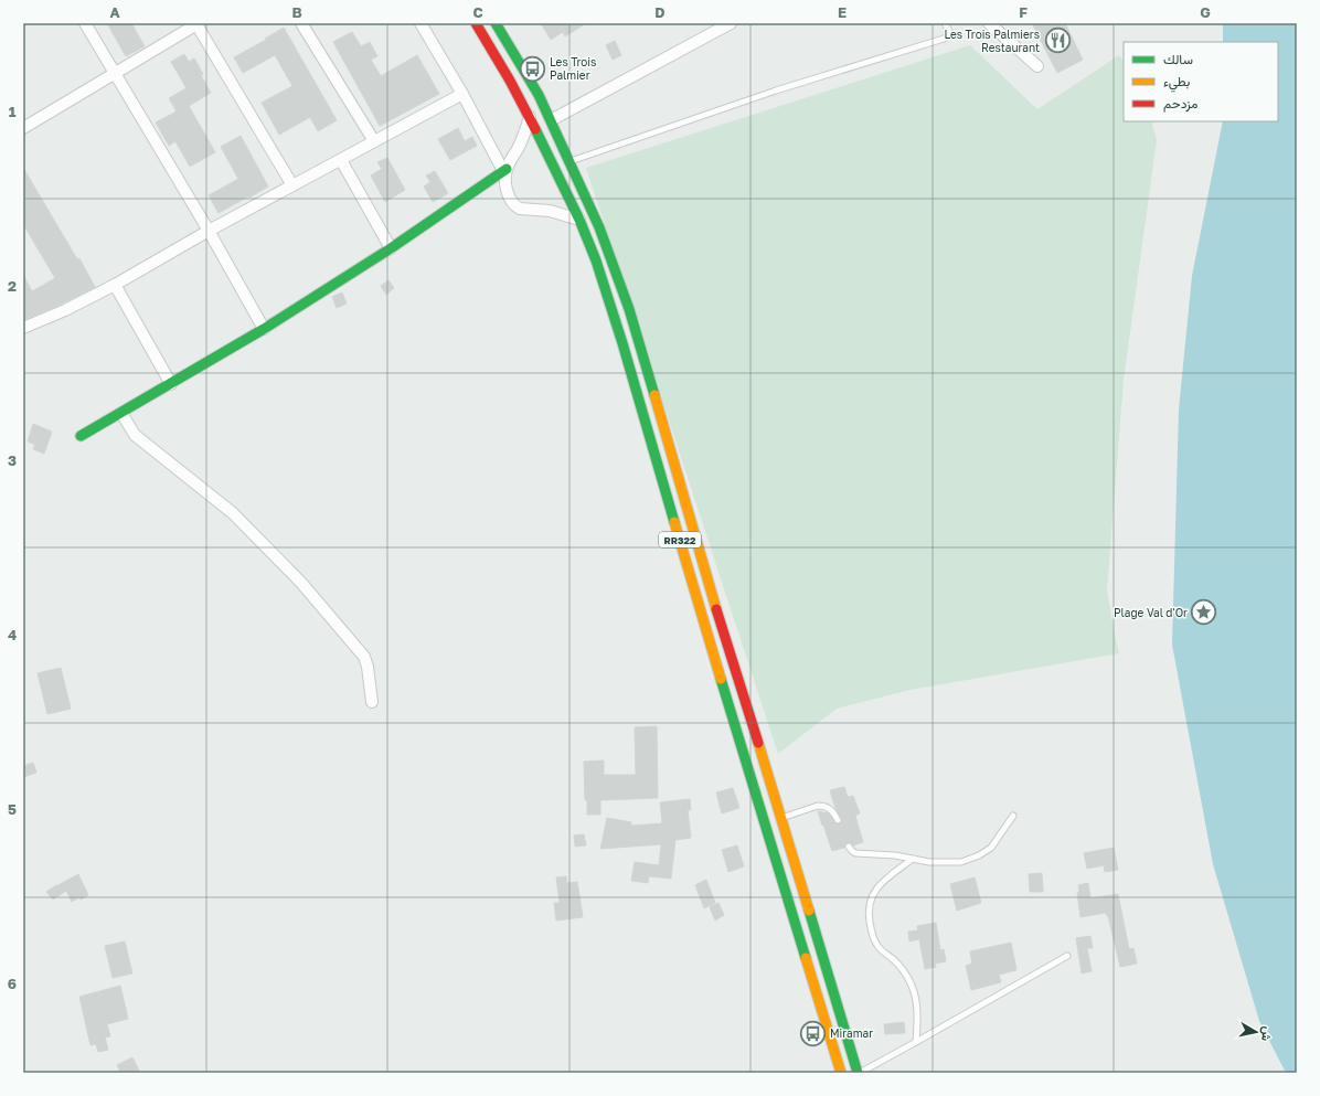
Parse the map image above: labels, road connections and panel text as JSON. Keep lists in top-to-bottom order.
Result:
{
  "streets": {
    "main road": ["RR322"]
  },
  "places": {
    "restaurant": ["Les Trois Palmiers Restaurant"],
    "bus stop": ["Les Trois Palmier", "Miramar"],
    "place": ["Plage Val d'Or"]
  },
  "legend": ["سالك", "بطيء", "مزدحم"],
  "north": "right",
  "grid": {
    "columns": [
      "A",
      "B",
      "C",
      "D",
      "E",
      "F",
      "G"
    ],
    "rows": [
      "1",
      "2",
      "3",
      "4",
      "5",
      "6"
    ]
  }
}
